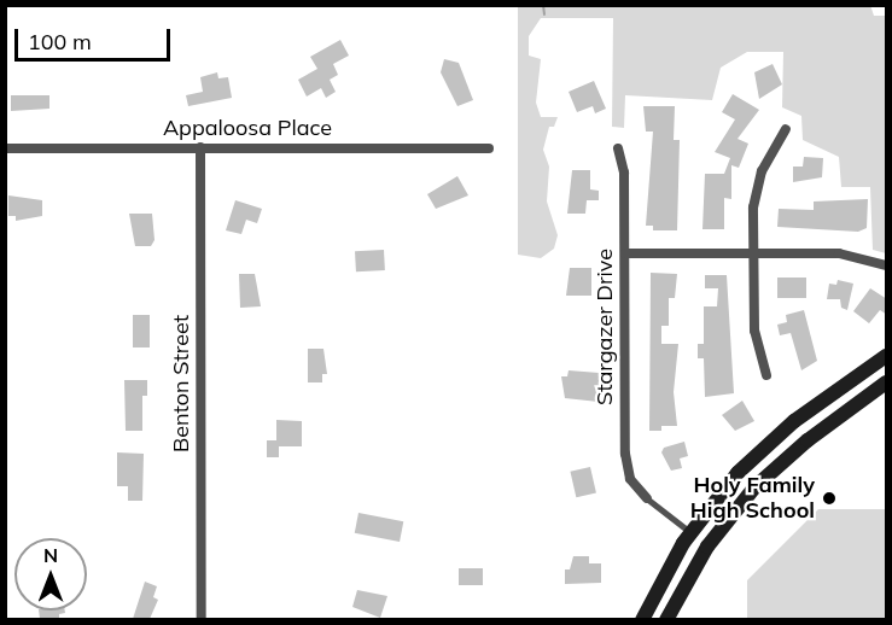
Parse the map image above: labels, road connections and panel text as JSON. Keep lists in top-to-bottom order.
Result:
{
  "streets": {
    "street": ["Appaloosa Place", "Stargazer Drive", "Benton Street"]
  },
  "crossings": [
    ["Appaloosa Place", "Benton Street"]
  ],
  "places": ["Holy Family High School"],
  "scale_bar": "100 m",
  "north": "top"
}
